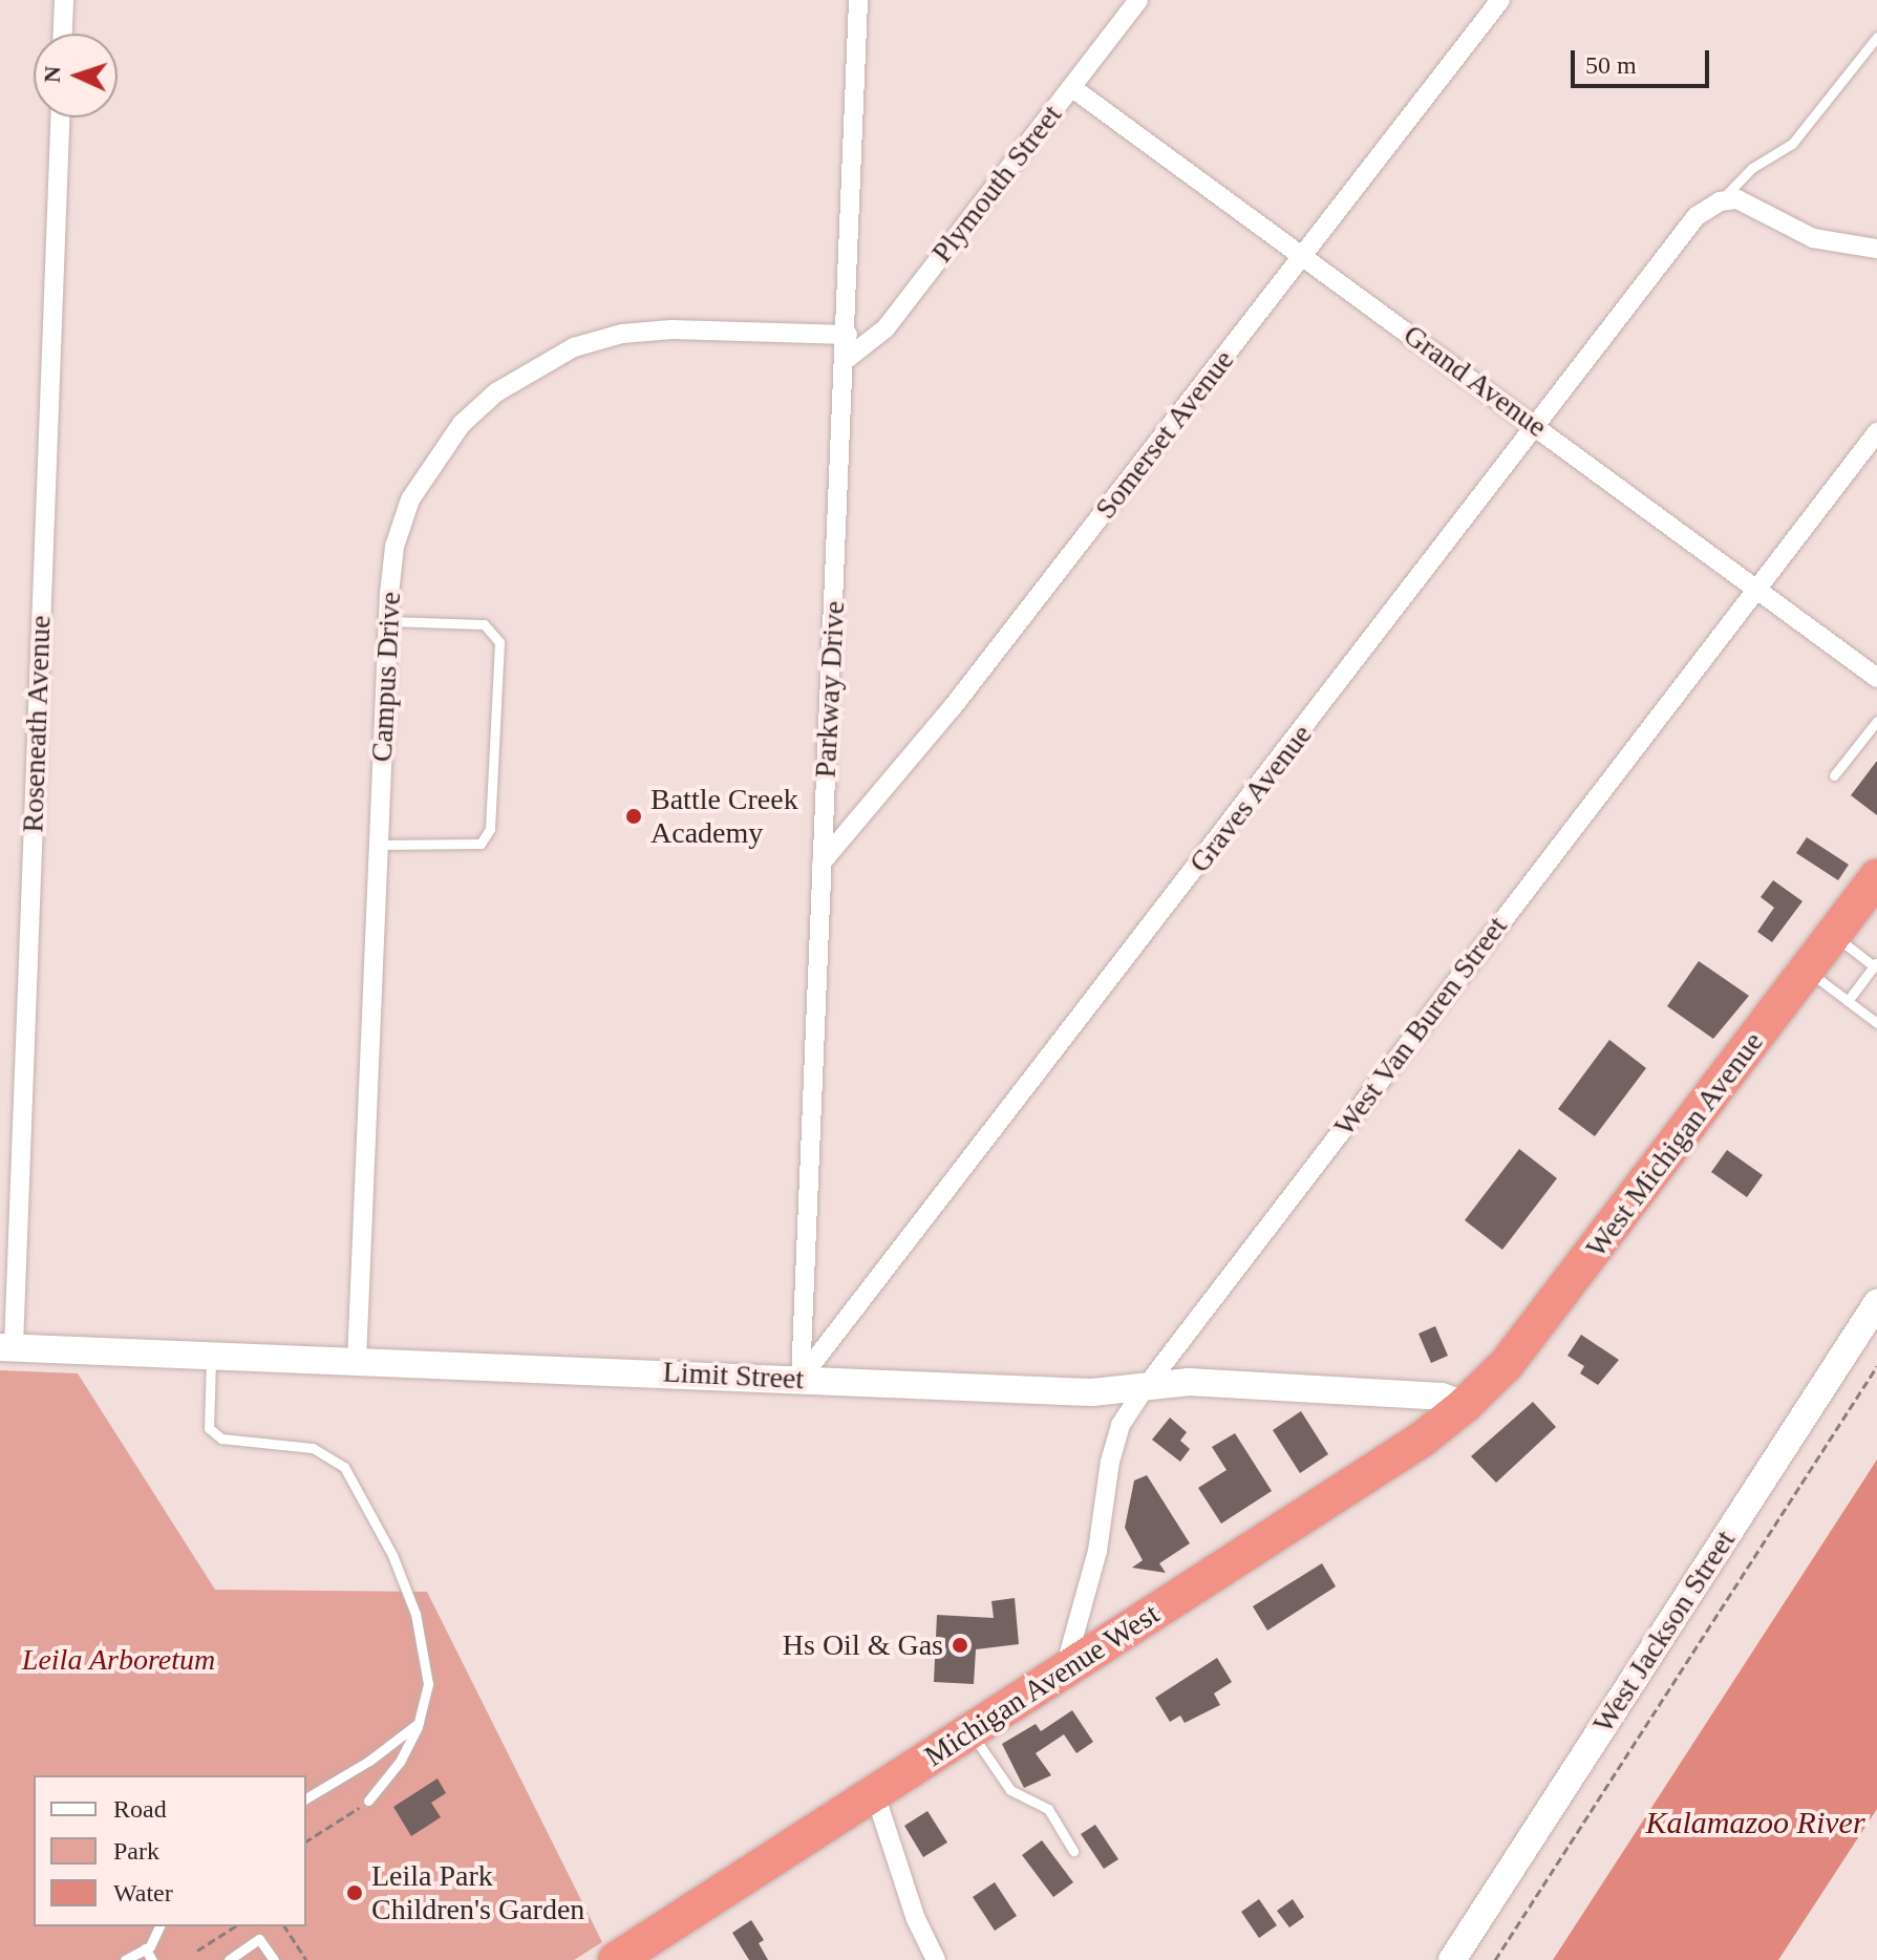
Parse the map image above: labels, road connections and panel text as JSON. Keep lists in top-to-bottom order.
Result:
{
  "streets": {
    "highway": ["West Michigan Avenue", "Michigan Avenue West"],
    "street": [
      "Plymouth Street",
      "Grand Avenue",
      "Somerset Avenue",
      "Campus Drive",
      "Parkway Drive",
      "Roseneath Avenue",
      "Graves Avenue",
      "West Van Buren Street",
      "Limit Street",
      "West Jackson Street"
    ]
  },
  "crossings": [
    ["Plymouth Street", "Grand Avenue"],
    ["Plymouth Street", "Parkway Drive"],
    ["Grand Avenue", "Somerset Avenue"],
    ["Grand Avenue", "Graves Avenue"],
    ["Grand Avenue", "West Van Buren Street"],
    ["Somerset Avenue", "Parkway Drive"],
    ["Campus Drive", "Parkway Drive"],
    ["Campus Drive", "Limit Street"],
    ["Parkway Drive", "Graves Avenue"],
    ["Parkway Drive", "Limit Street"],
    ["Roseneath Avenue", "Limit Street"],
    ["Graves Avenue", "Limit Street"],
    ["West Van Buren Street", "Limit Street"],
    ["West Van Buren Street", "Michigan Avenue West"],
    ["West Michigan Avenue", "Limit Street"],
    ["West Michigan Avenue", "Michigan Avenue West"],
    ["Limit Street", "Michigan Avenue West"]
  ],
  "water": ["Kalamazoo River"],
  "parks": ["Leila Arboretum"],
  "places": ["Battle Creek Academy", "Hs Oil & Gas", "Leila Park Children's Garden"],
  "legend": ["Road", "Park", "Water"],
  "scale_bar": "50 m",
  "north": "left"
}
